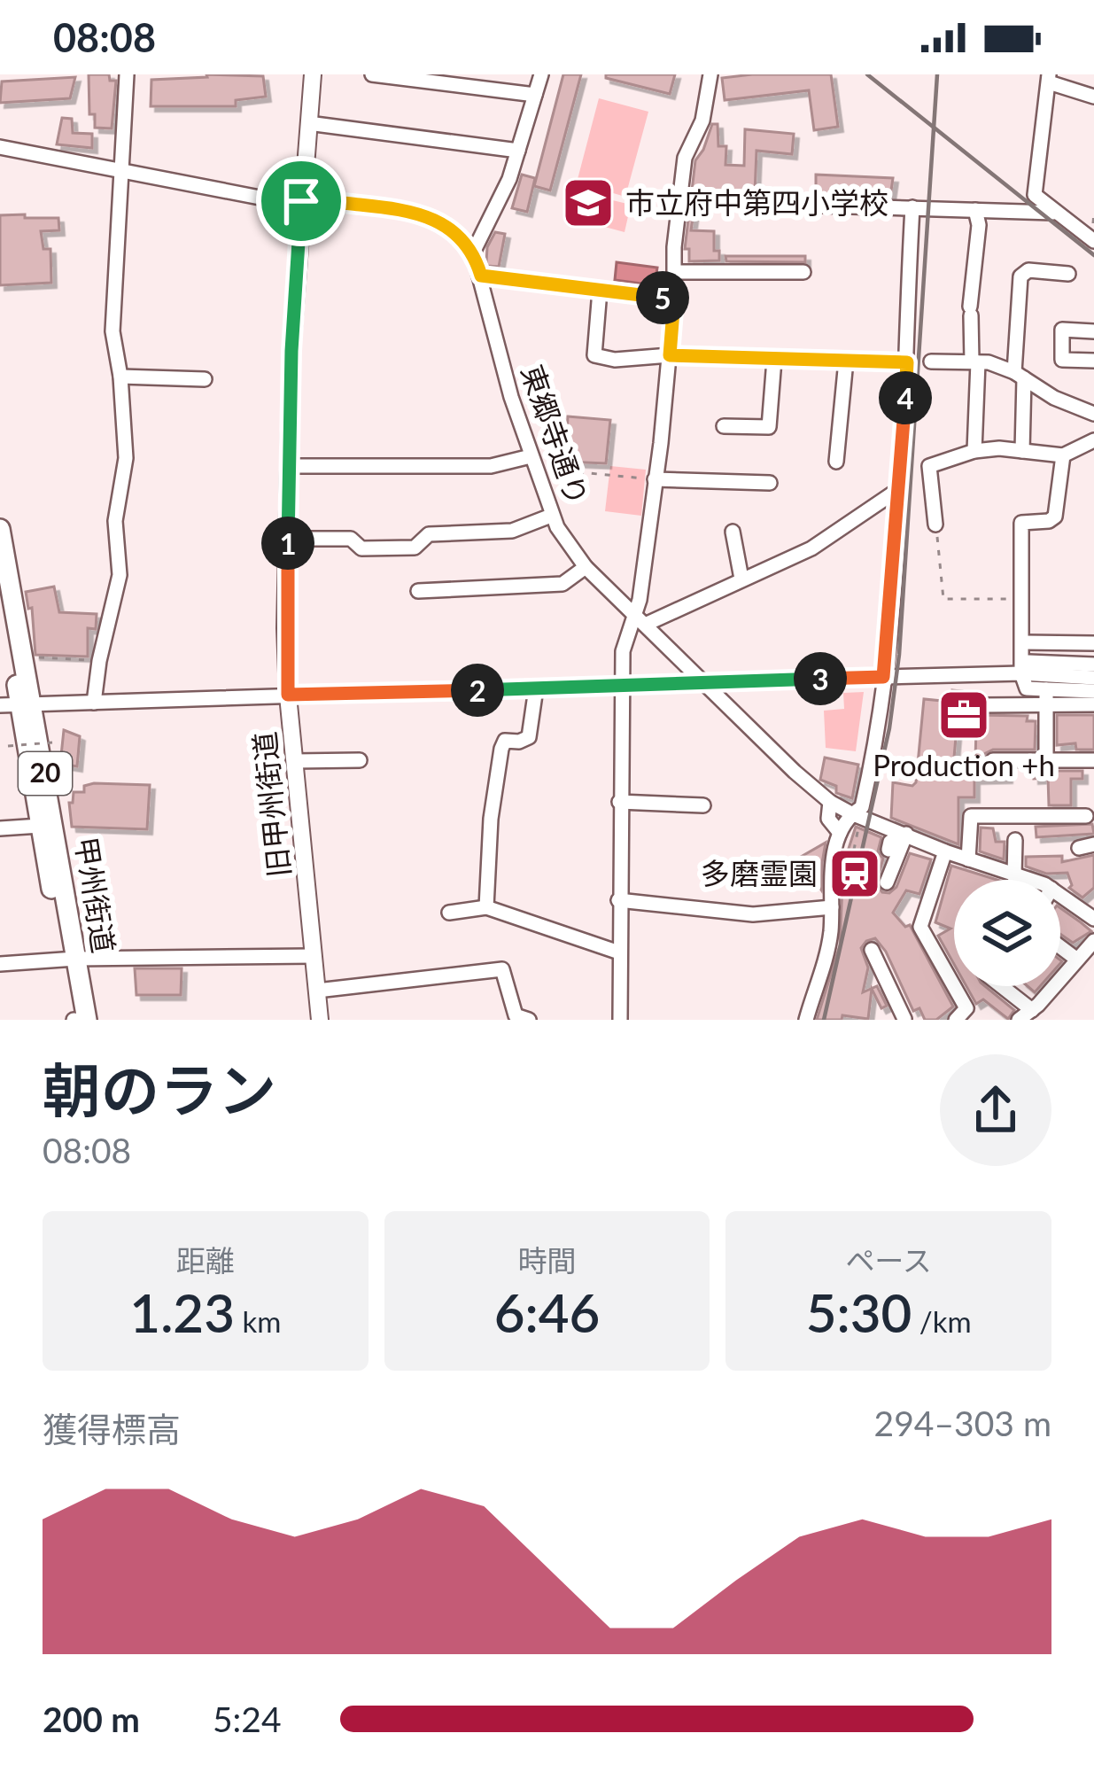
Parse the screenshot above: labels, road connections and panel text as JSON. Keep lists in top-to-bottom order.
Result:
{
  "streets": {
    "highway": ["20", "甲州街道"],
    "main road": ["旧甲州街道"],
    "street": ["東郷寺通り"]
  },
  "places": {
    "school or university": ["市立府中第四小学校"],
    "office": ["Production +h"],
    "station": ["多磨霊園"]
  },
  "page": {
    "status": "08:08",
    "pins": [
      "5",
      "4",
      "1",
      "3",
      "2"
    ],
    "heading": ["朝のラン", "08:08"],
    "stats": [
      ["距離", "1.23 km"],
      ["時間", "6:46"],
      ["ペース", "5:30 /km"]
    ],
    "chart": ["獲得標高", "294–303 m"],
    "list": [
      {
        "name": "200 m",
        "note": "5:24"
      }
    ]
  }
}
